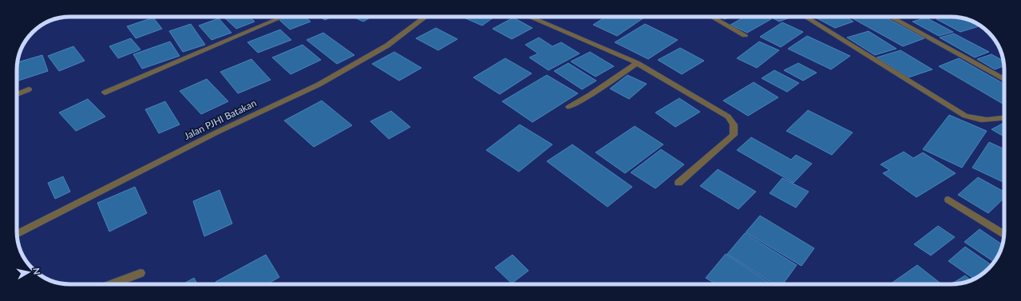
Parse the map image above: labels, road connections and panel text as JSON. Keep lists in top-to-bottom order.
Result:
{
  "streets": {
    "street": ["Jalan PJHI Batakan"]
  },
  "north": "right"
}
